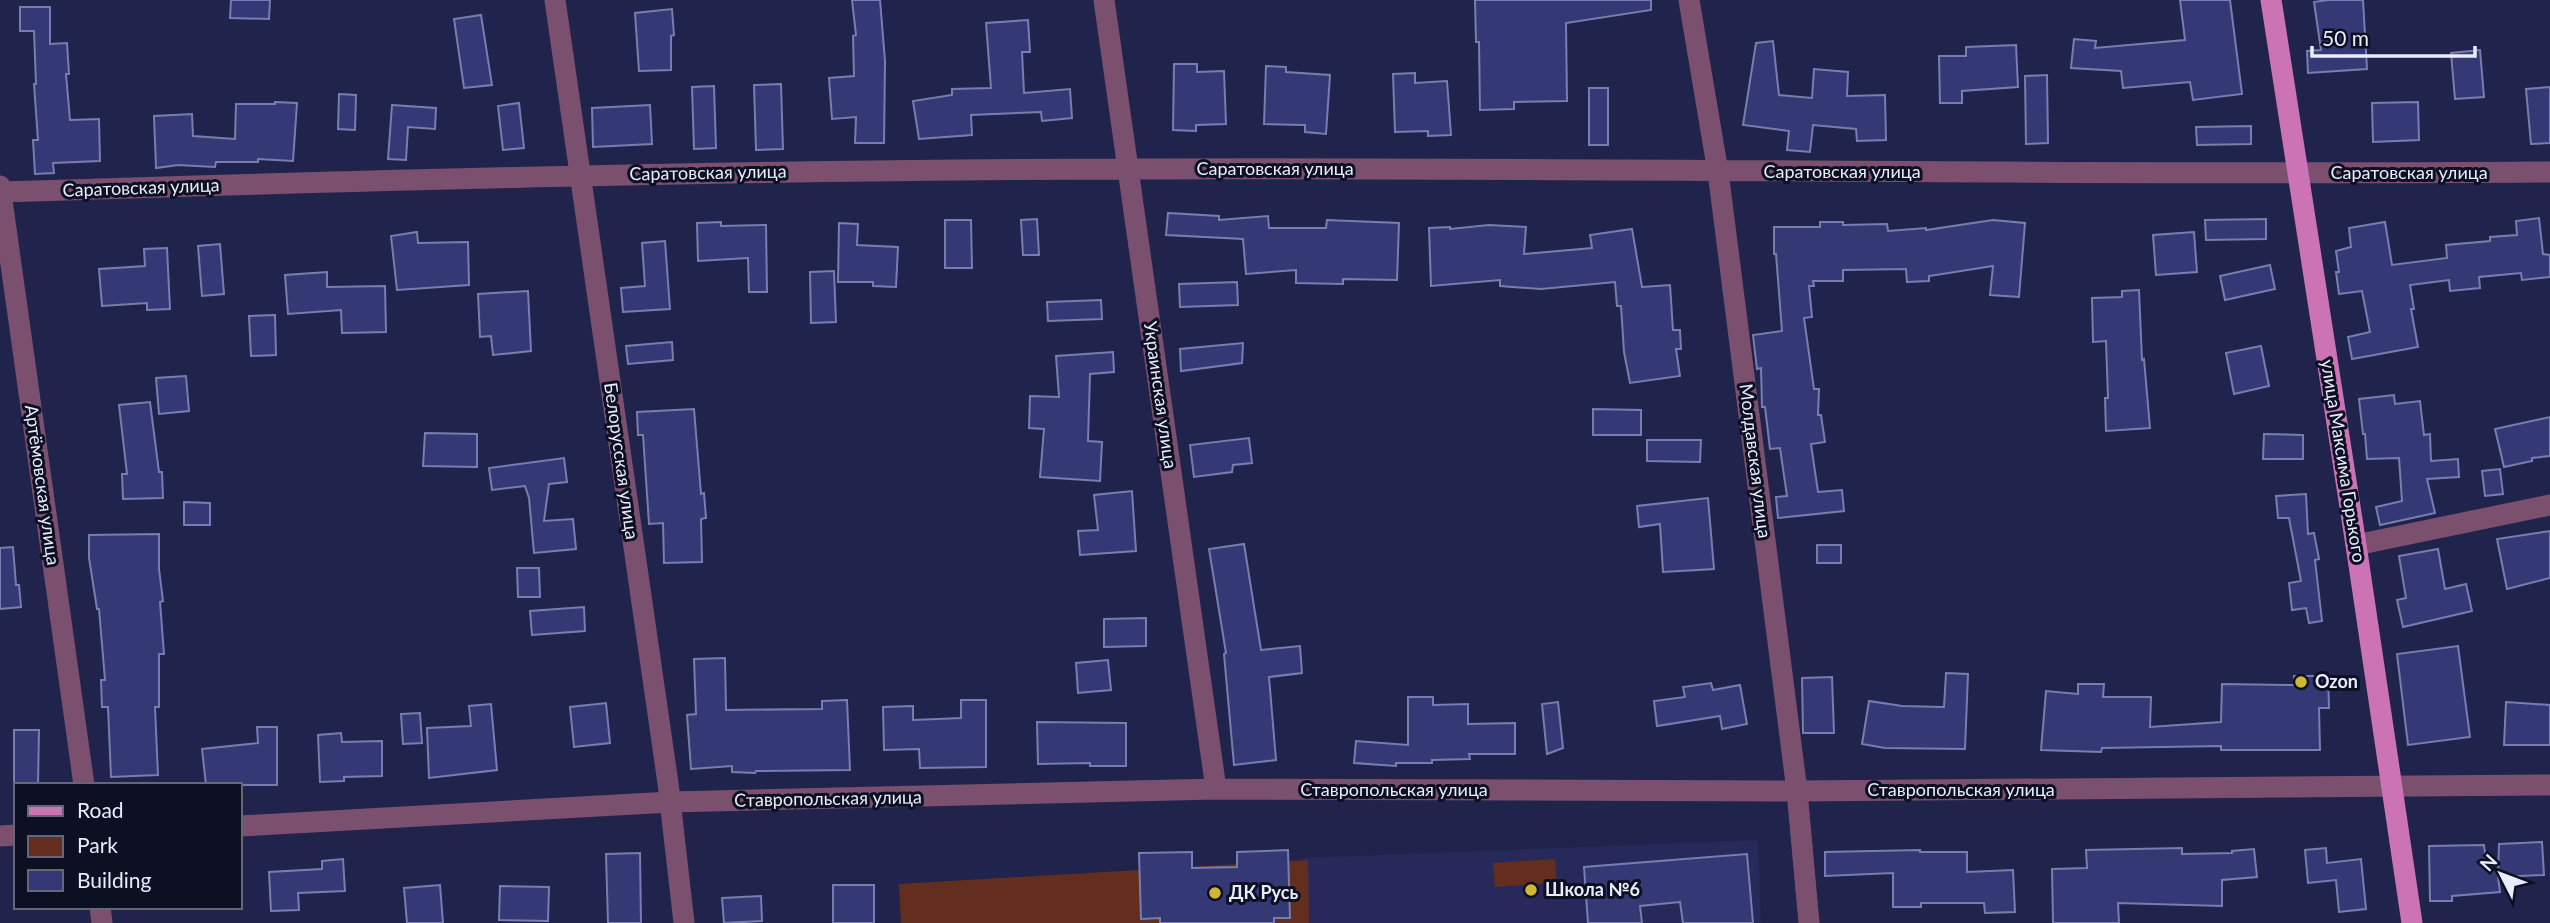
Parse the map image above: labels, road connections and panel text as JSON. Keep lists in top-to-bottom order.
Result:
{
  "streets": {
    "main road": ["улица Максима Горького"],
    "street": [
      "Саратовская улица",
      "Украинская улица",
      "Белорусская улица",
      "Молдавская улица",
      "Артёмовская улица",
      "Ставропольская улица"
    ]
  },
  "crossings": [
    ["Саратовская улица", "Украинская улица"],
    ["Саратовская улица", "Белорусская улица"],
    ["Саратовская улица", "Молдавская улица"],
    ["Саратовская улица", "улица Максима Горького"],
    ["Саратовская улица", "Артёмовская улица"],
    ["Украинская улица", "Ставропольская улица"],
    ["Белорусская улица", "Ставропольская улица"],
    ["Молдавская улица", "Ставропольская улица"],
    ["улица Максима Горького", "Ставропольская улица"]
  ],
  "places": ["Ozon", "Школа №6", "ДК Русь"],
  "legend": ["Road", "Park", "Building"],
  "scale_bar": "50 m",
  "north": "top left"
}
